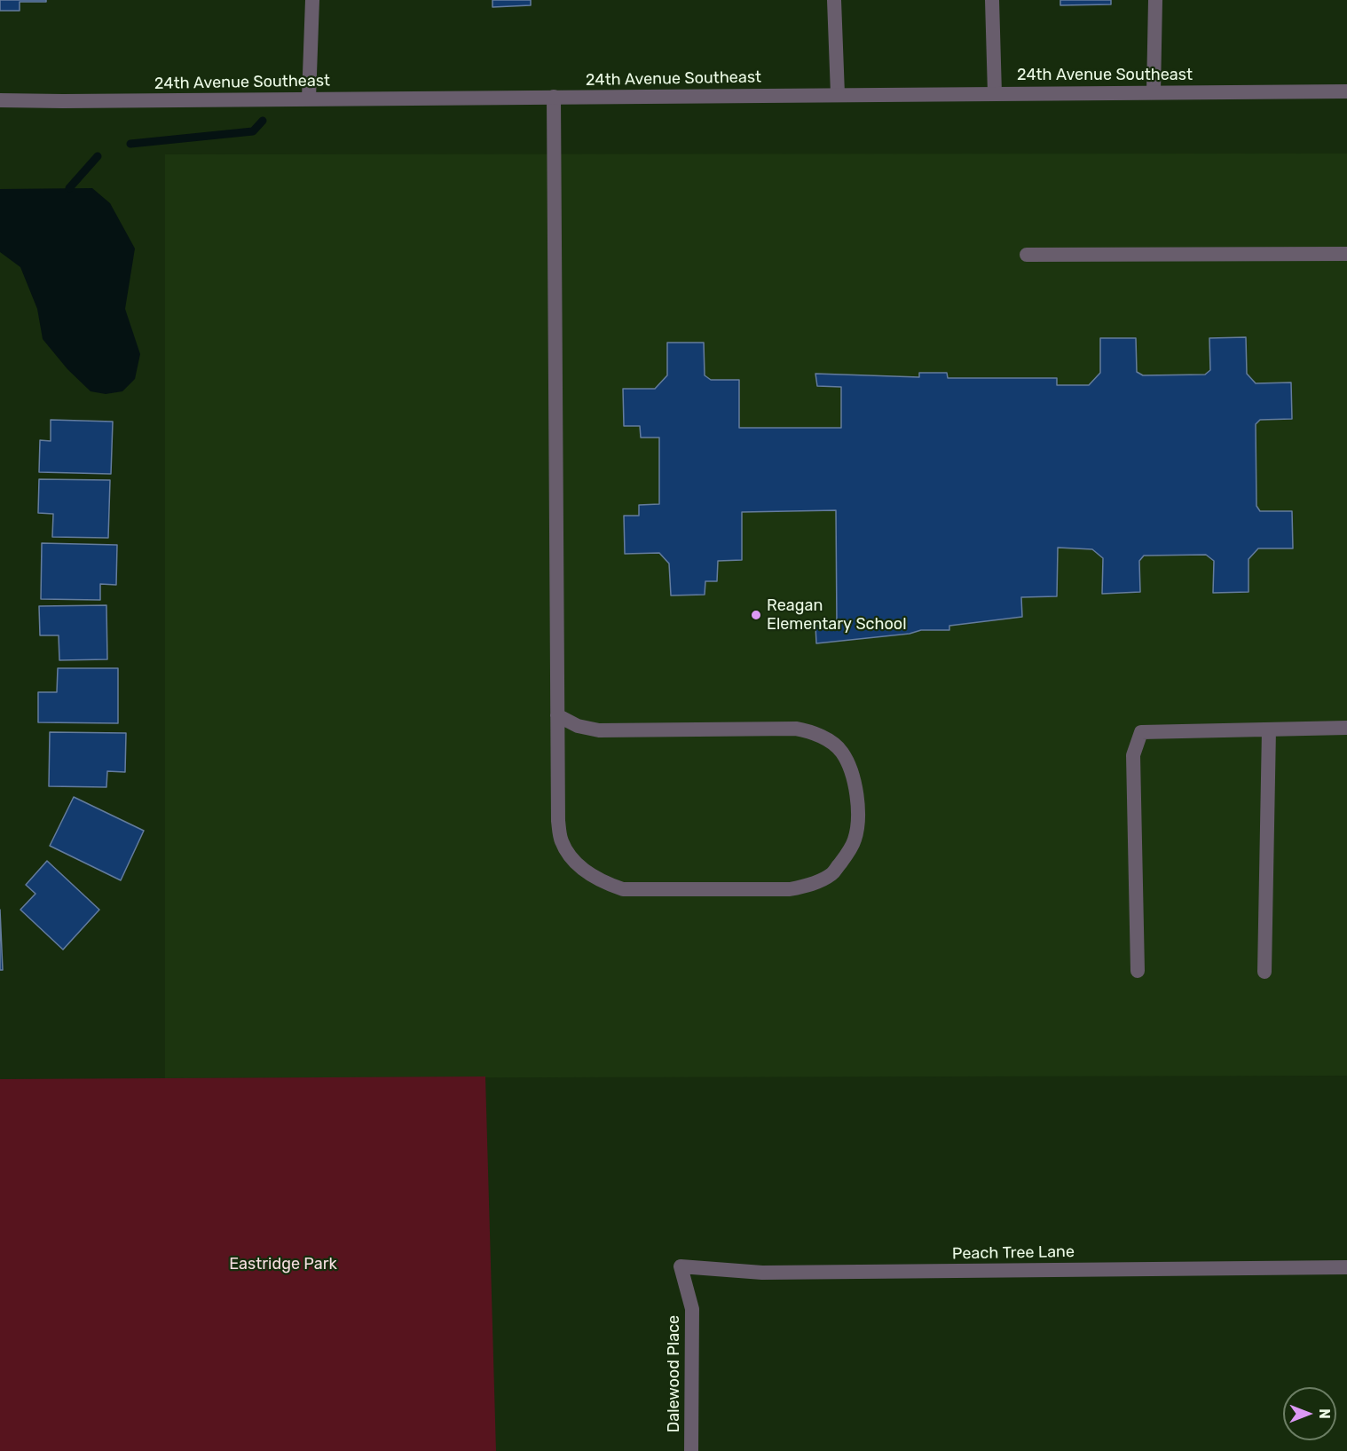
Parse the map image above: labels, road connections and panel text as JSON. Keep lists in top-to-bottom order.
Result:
{
  "streets": {
    "street": ["24th Avenue Southeast", "Peach Tree Lane", "Dalewood Place"]
  },
  "crossings": [
    ["Peach Tree Lane", "Dalewood Place"]
  ],
  "parks": ["Eastridge Park"],
  "places": ["Reagan Elementary School"],
  "north": "right"
}
